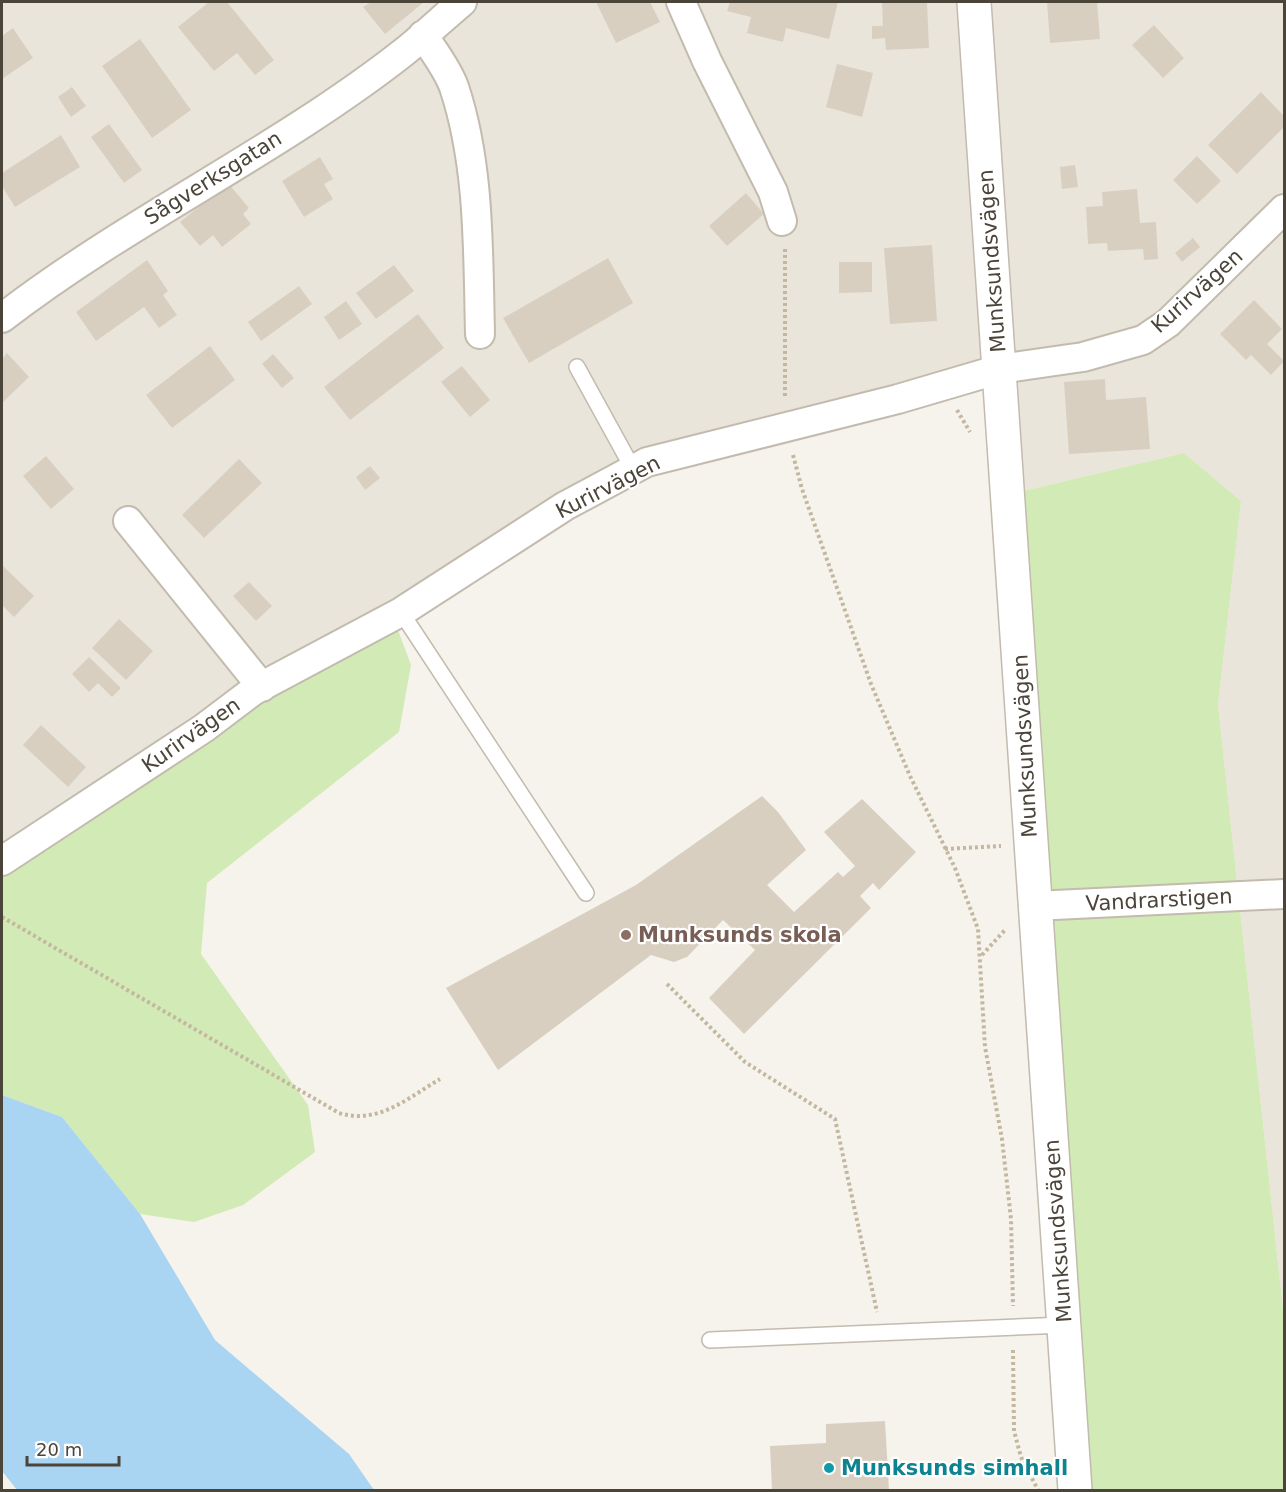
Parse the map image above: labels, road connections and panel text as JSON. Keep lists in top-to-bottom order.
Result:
{
  "streets": {
    "street": [
      "Sågverksgatan",
      "Munksundsvägen",
      "Kurirvägen",
      "Vandrarstigen"
    ]
  },
  "crossings": [
    ["Munksundsvägen", "Kurirvägen"],
    ["Munksundsvägen", "Vandrarstigen"]
  ],
  "places": ["Munksunds skola", "Munksunds simhall"],
  "scale_bar": "20 m"
}
